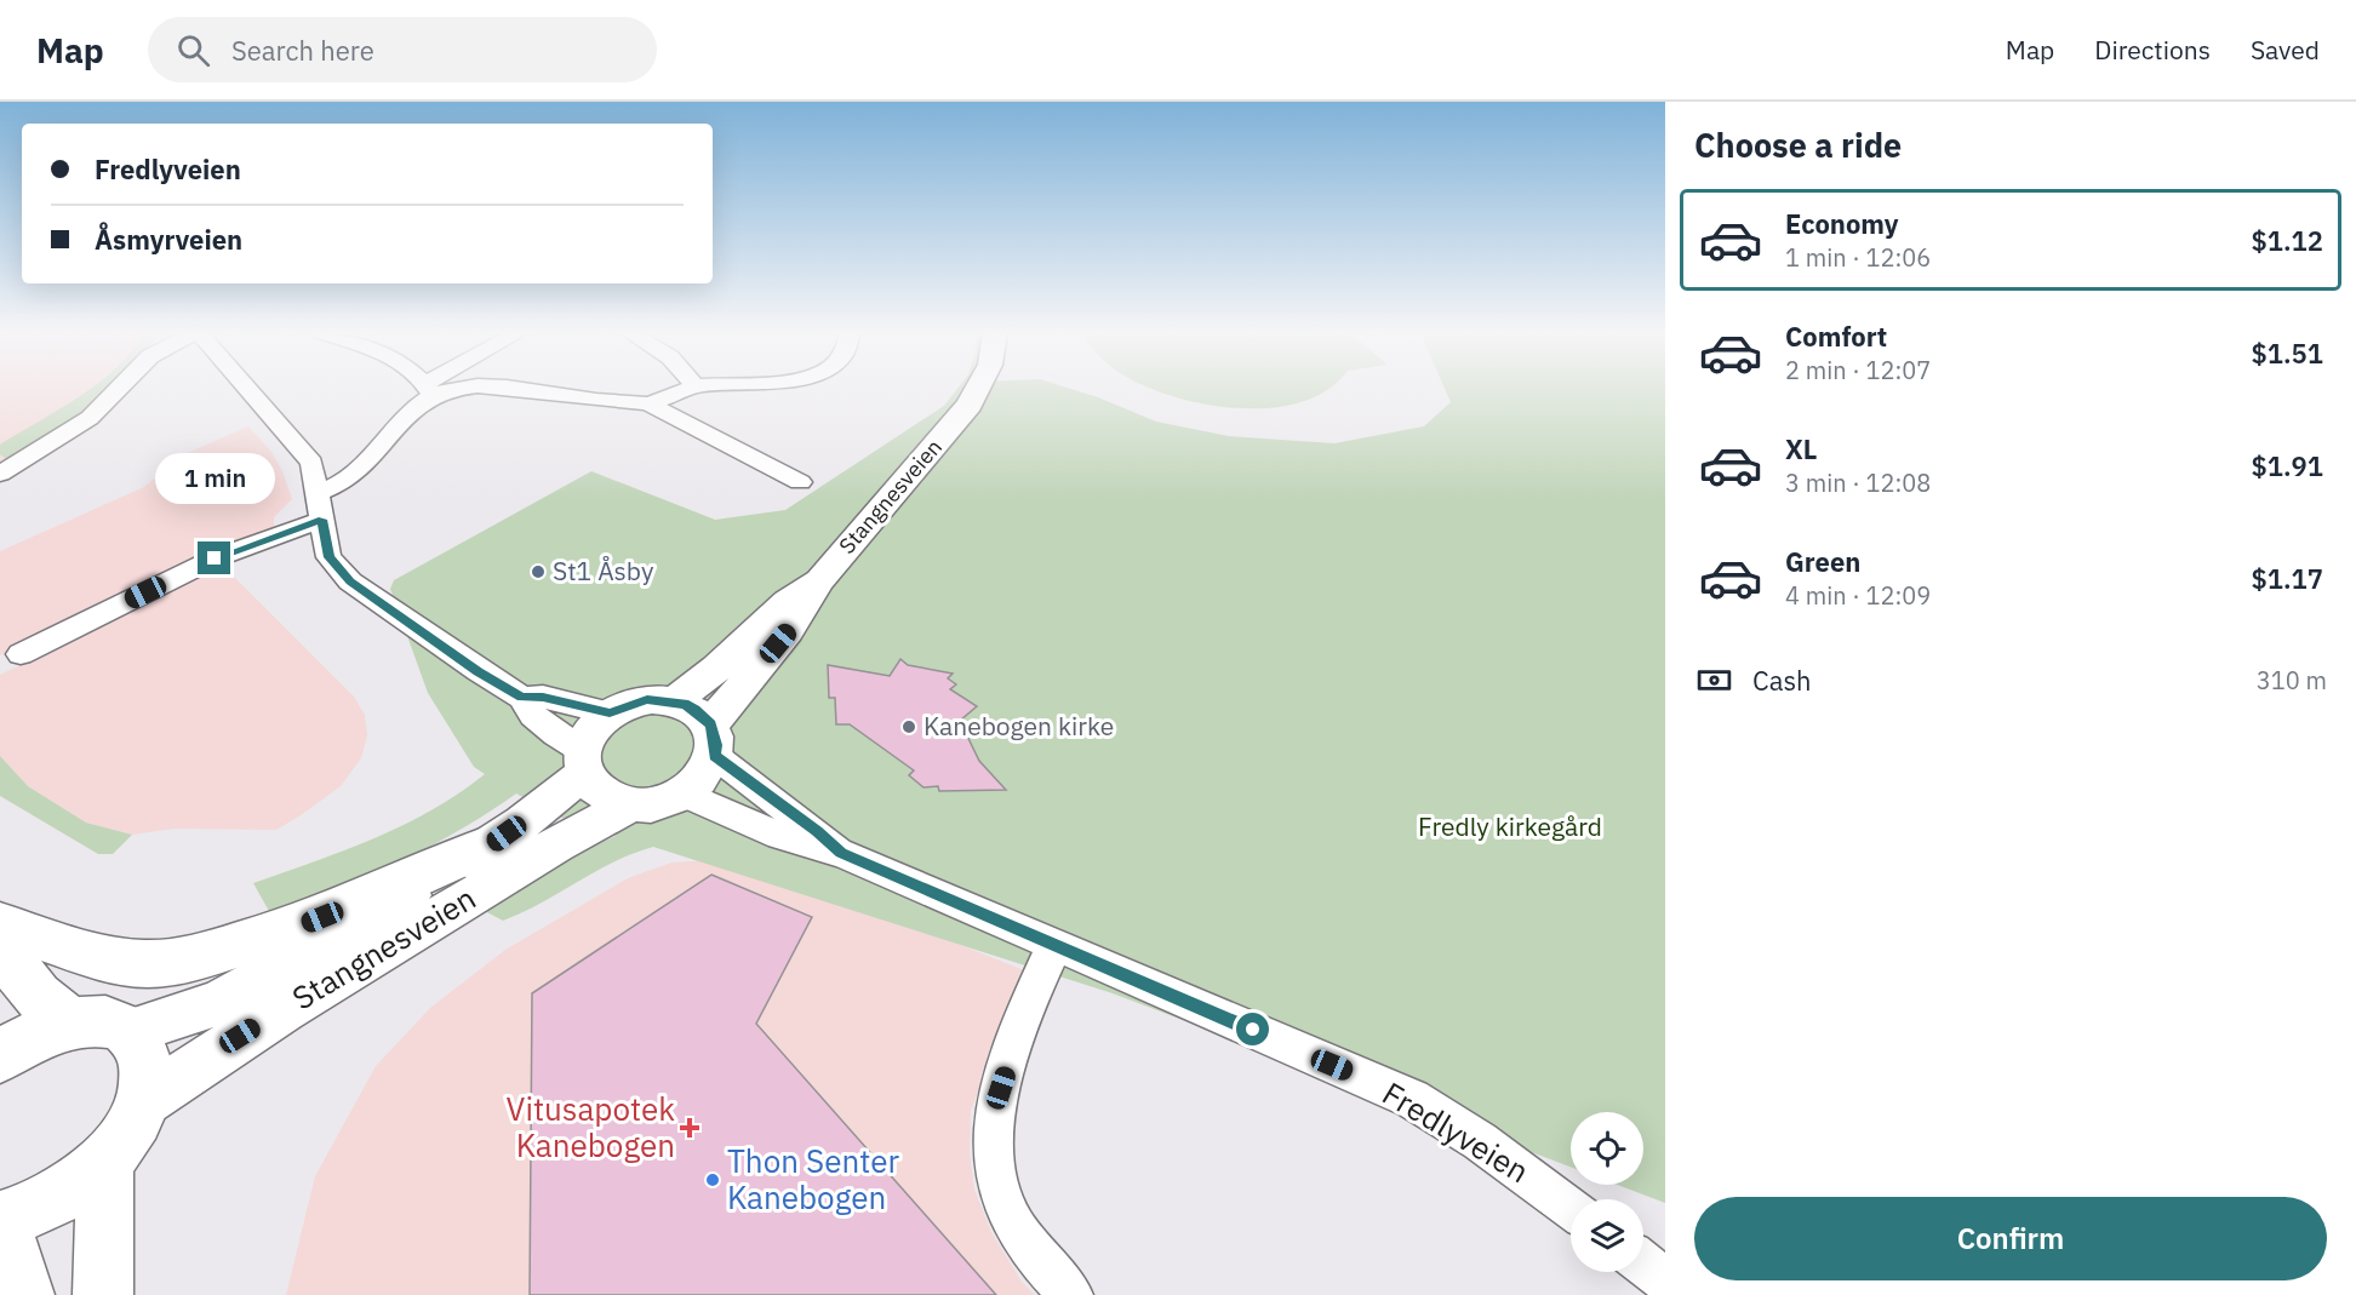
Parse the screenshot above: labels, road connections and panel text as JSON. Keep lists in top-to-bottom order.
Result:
{
  "streets": {
    "main road": ["Stangnesveien"],
    "street": ["Fredlyveien"]
  },
  "crossings": [
    ["Stangnesveien", "Fredlyveien"]
  ],
  "parks": ["Fredly kirkegård"],
  "places": {
    "other": ["St1 Åsby", "Kanebogen kirke", "Thon Senter Kanebogen"],
    "health": ["Vitusapotek Kanebogen"]
  },
  "page": {
    "header": "Map",
    "search": "Search here",
    "nav": ["Map", "Directions", "Saved"],
    "heading": "Choose a ride",
    "banner": ["Fredlyveien", "Åsmyrveien"],
    "list": [
      {
        "name": "Economy",
        "note": "1 min · 12:06",
        "value": "$1.12"
      },
      {
        "name": "Comfort",
        "note": "2 min · 12:07",
        "value": "$1.51"
      },
      {
        "name": "XL",
        "note": "3 min · 12:08",
        "value": "$1.91"
      },
      {
        "name": "Green",
        "note": "4 min · 12:09",
        "value": "$1.17"
      }
    ],
    "bubble": "1 min",
    "pay": ["Cash", "310 m"],
    "buttons": "Confirm"
  }
}
